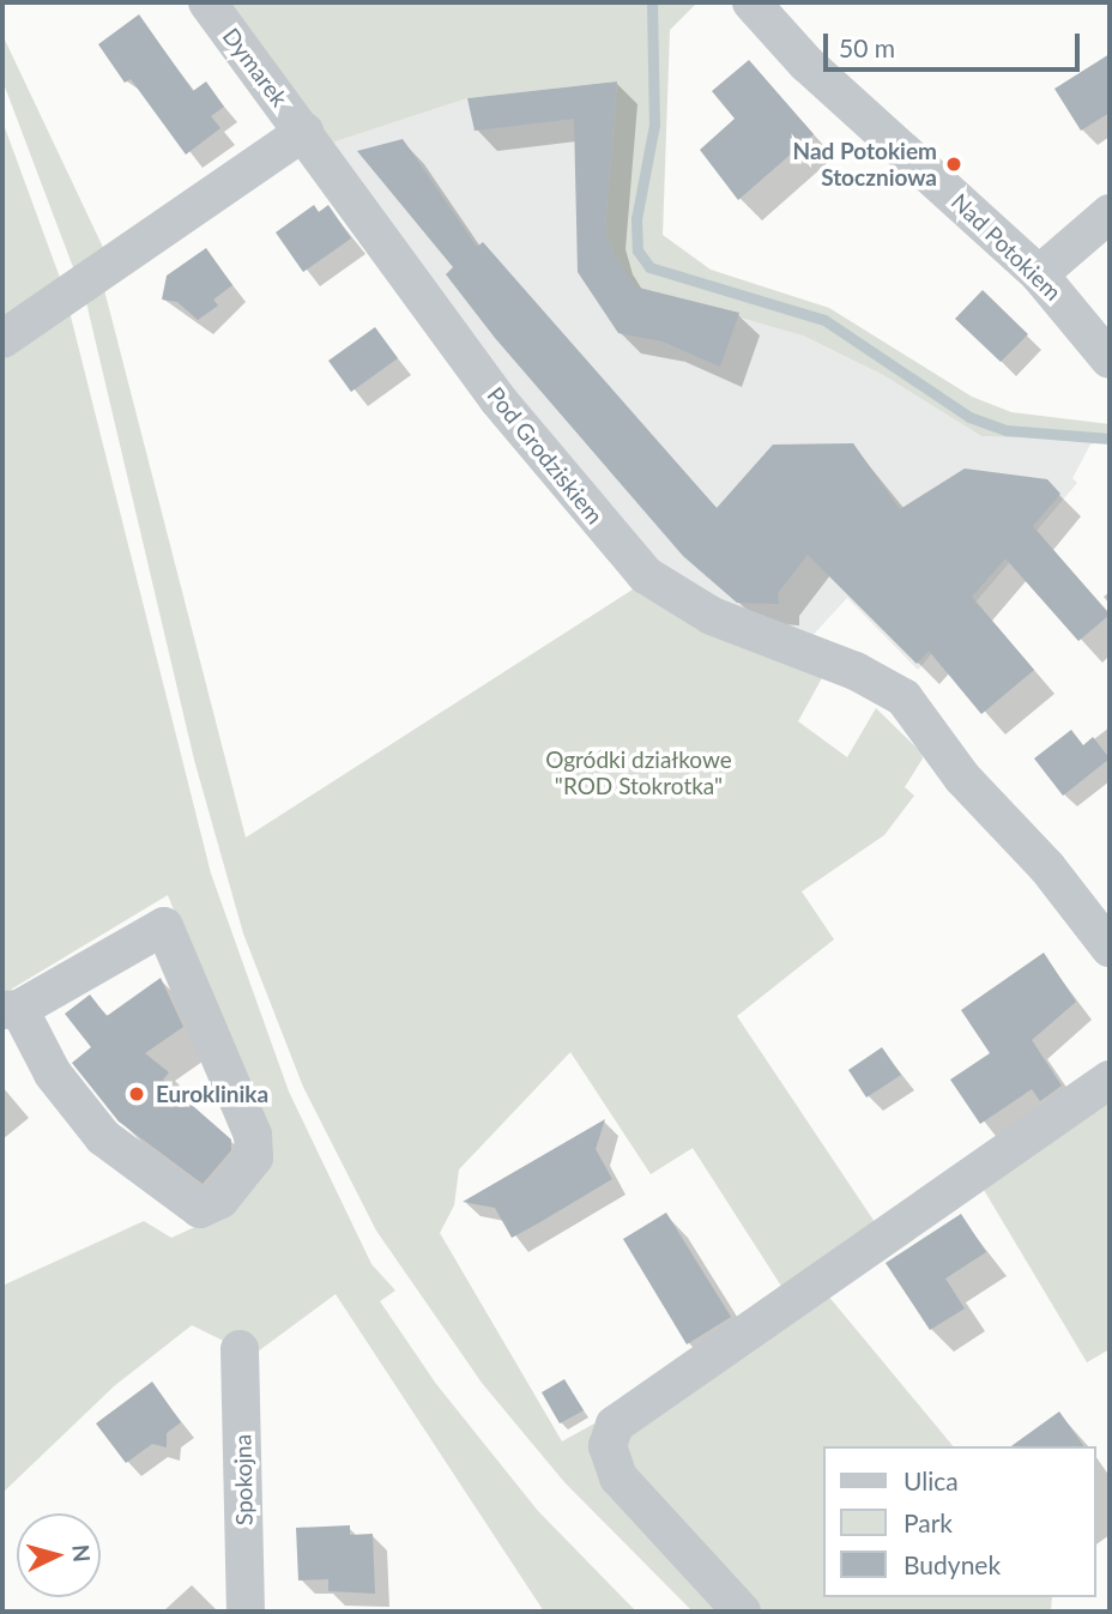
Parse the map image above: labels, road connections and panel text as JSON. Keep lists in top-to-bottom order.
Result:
{
  "streets": {
    "street": [
      "Dymarek",
      "Nad Potokiem",
      "Pod Grodziskiem",
      "Spokojna"
    ]
  },
  "crossings": [
    ["Dymarek", "Pod Grodziskiem"]
  ],
  "parks": ["Ogródki działkowe \"ROD Stokrotka\""],
  "places": ["Nad Potokiem Stoczniowa", "Euroklinika"],
  "legend": ["Ulica", "Park", "Budynek"],
  "scale_bar": "50 m",
  "north": "right"
}
